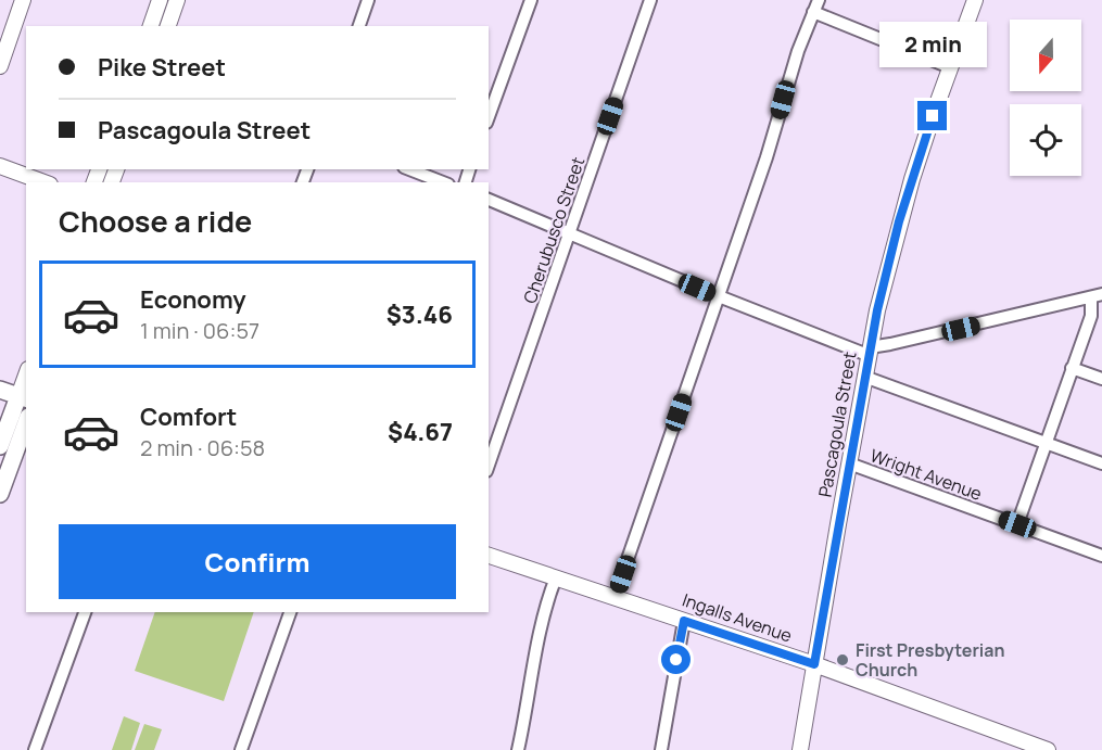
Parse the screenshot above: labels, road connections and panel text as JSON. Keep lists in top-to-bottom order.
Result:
{
  "streets": {
    "street": [
      "Cherubusco Street",
      "Pascagoula Street",
      "Wright Avenue",
      "Ingalls Avenue"
    ]
  },
  "crossings": [
    ["Pascagoula Street", "Wright Avenue"],
    ["Pascagoula Street", "Ingalls Avenue"]
  ],
  "places": ["First Presbyterian Church"],
  "north": "bottom",
  "page": {
    "bubble": "2 min",
    "banner": ["Pike Street", "Pascagoula Street"],
    "heading": "Choose a ride",
    "list": [
      {
        "name": "Economy",
        "note": "1 min · 06:57",
        "value": "$3.46"
      },
      {
        "name": "Comfort",
        "note": "2 min · 06:58",
        "value": "$4.67"
      }
    ],
    "buttons": "Confirm"
  }
}
